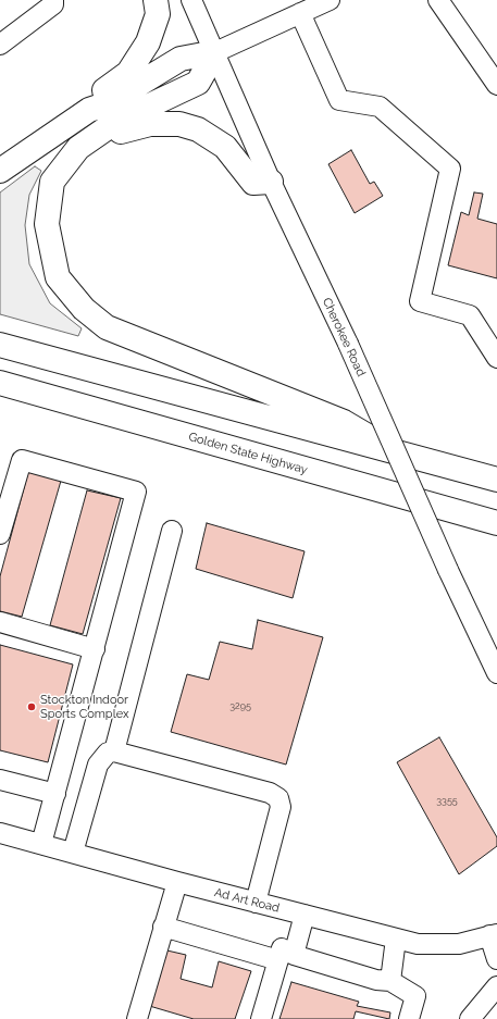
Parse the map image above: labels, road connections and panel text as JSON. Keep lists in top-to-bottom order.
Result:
{
  "streets": {
    "highway": ["Golden State Highway"],
    "street": ["Cherokee Road", "Ad Art Road"]
  },
  "places": ["Stockton Indoor Sports Complex"],
  "house_numbers": ["3295", "3355"]
}
